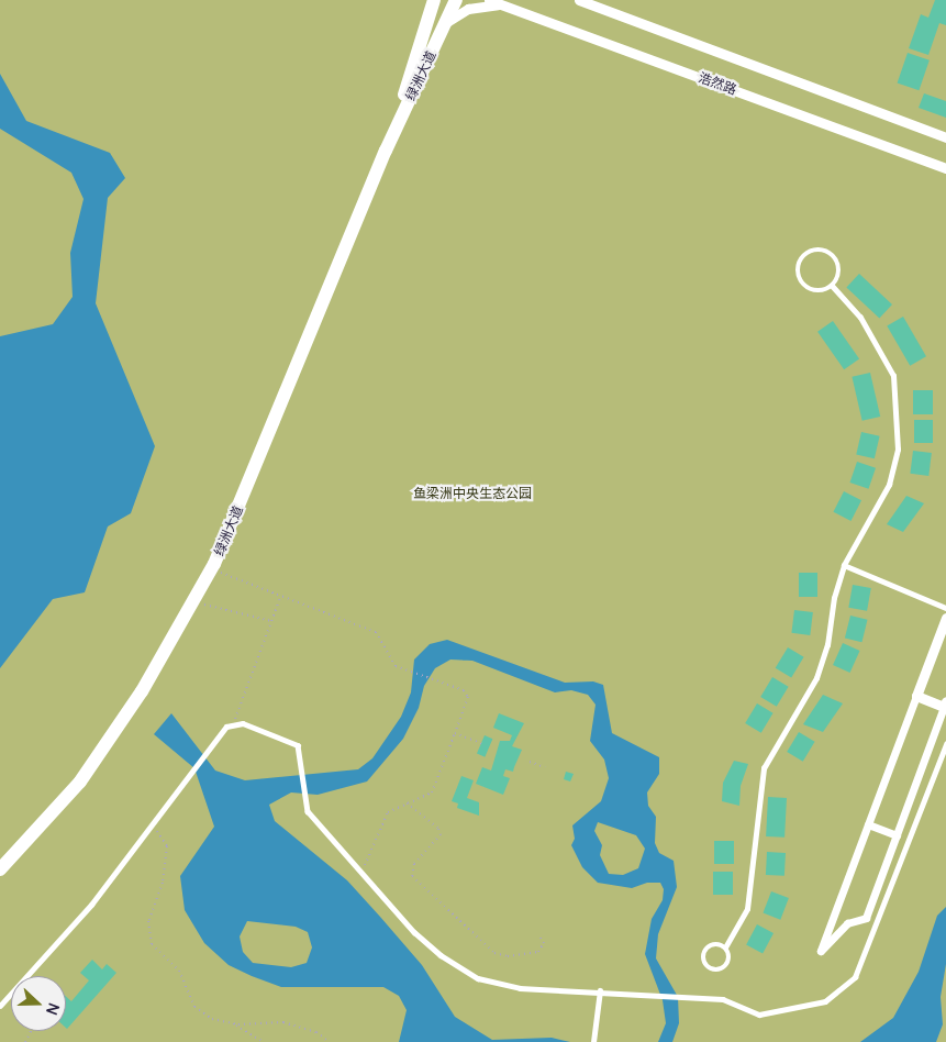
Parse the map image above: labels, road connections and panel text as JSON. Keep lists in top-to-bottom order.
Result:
{
  "streets": {
    "main road": ["绿洲大道"],
    "street": ["浩然路"]
  },
  "parks": ["鱼梁洲中央生态公园"],
  "north": "right"
}
